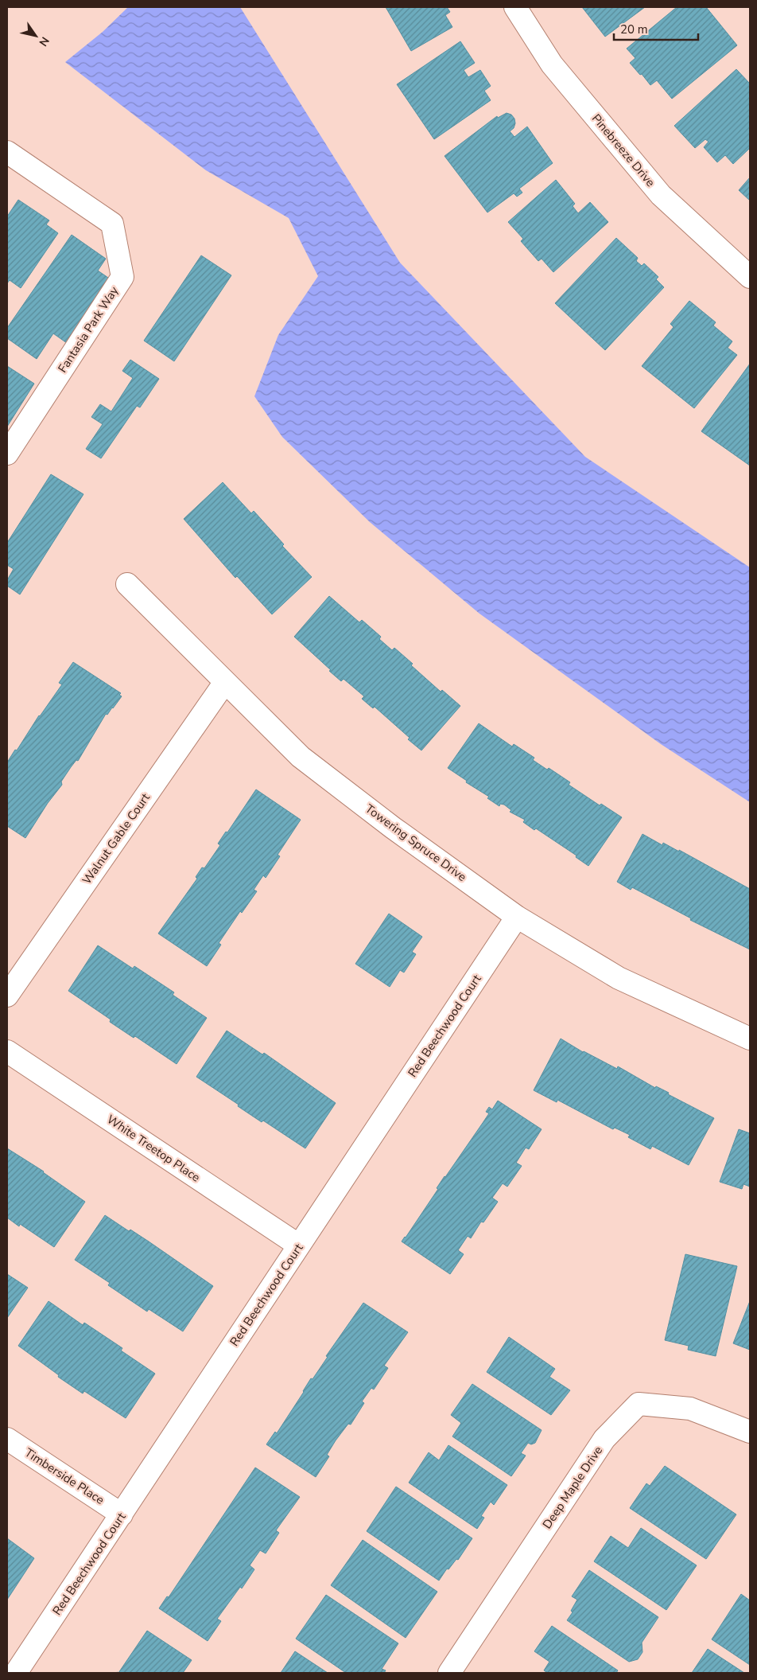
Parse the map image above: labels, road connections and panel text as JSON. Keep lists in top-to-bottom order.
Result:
{
  "streets": {
    "street": [
      "Pinebreeze Drive",
      "Fantasia Park Way",
      "Walnut Gable Court",
      "Towering Spruce Drive",
      "Red Beechwood Court",
      "White Treetop Place",
      "Timberside Place",
      "Deep Maple Drive"
    ]
  },
  "crossings": [
    ["Walnut Gable Court", "Towering Spruce Drive"],
    ["Towering Spruce Drive", "Red Beechwood Court"],
    ["Red Beechwood Court", "White Treetop Place"],
    ["Red Beechwood Court", "Timberside Place"]
  ],
  "scale_bar": "20 m",
  "north": "bottom right"
}
